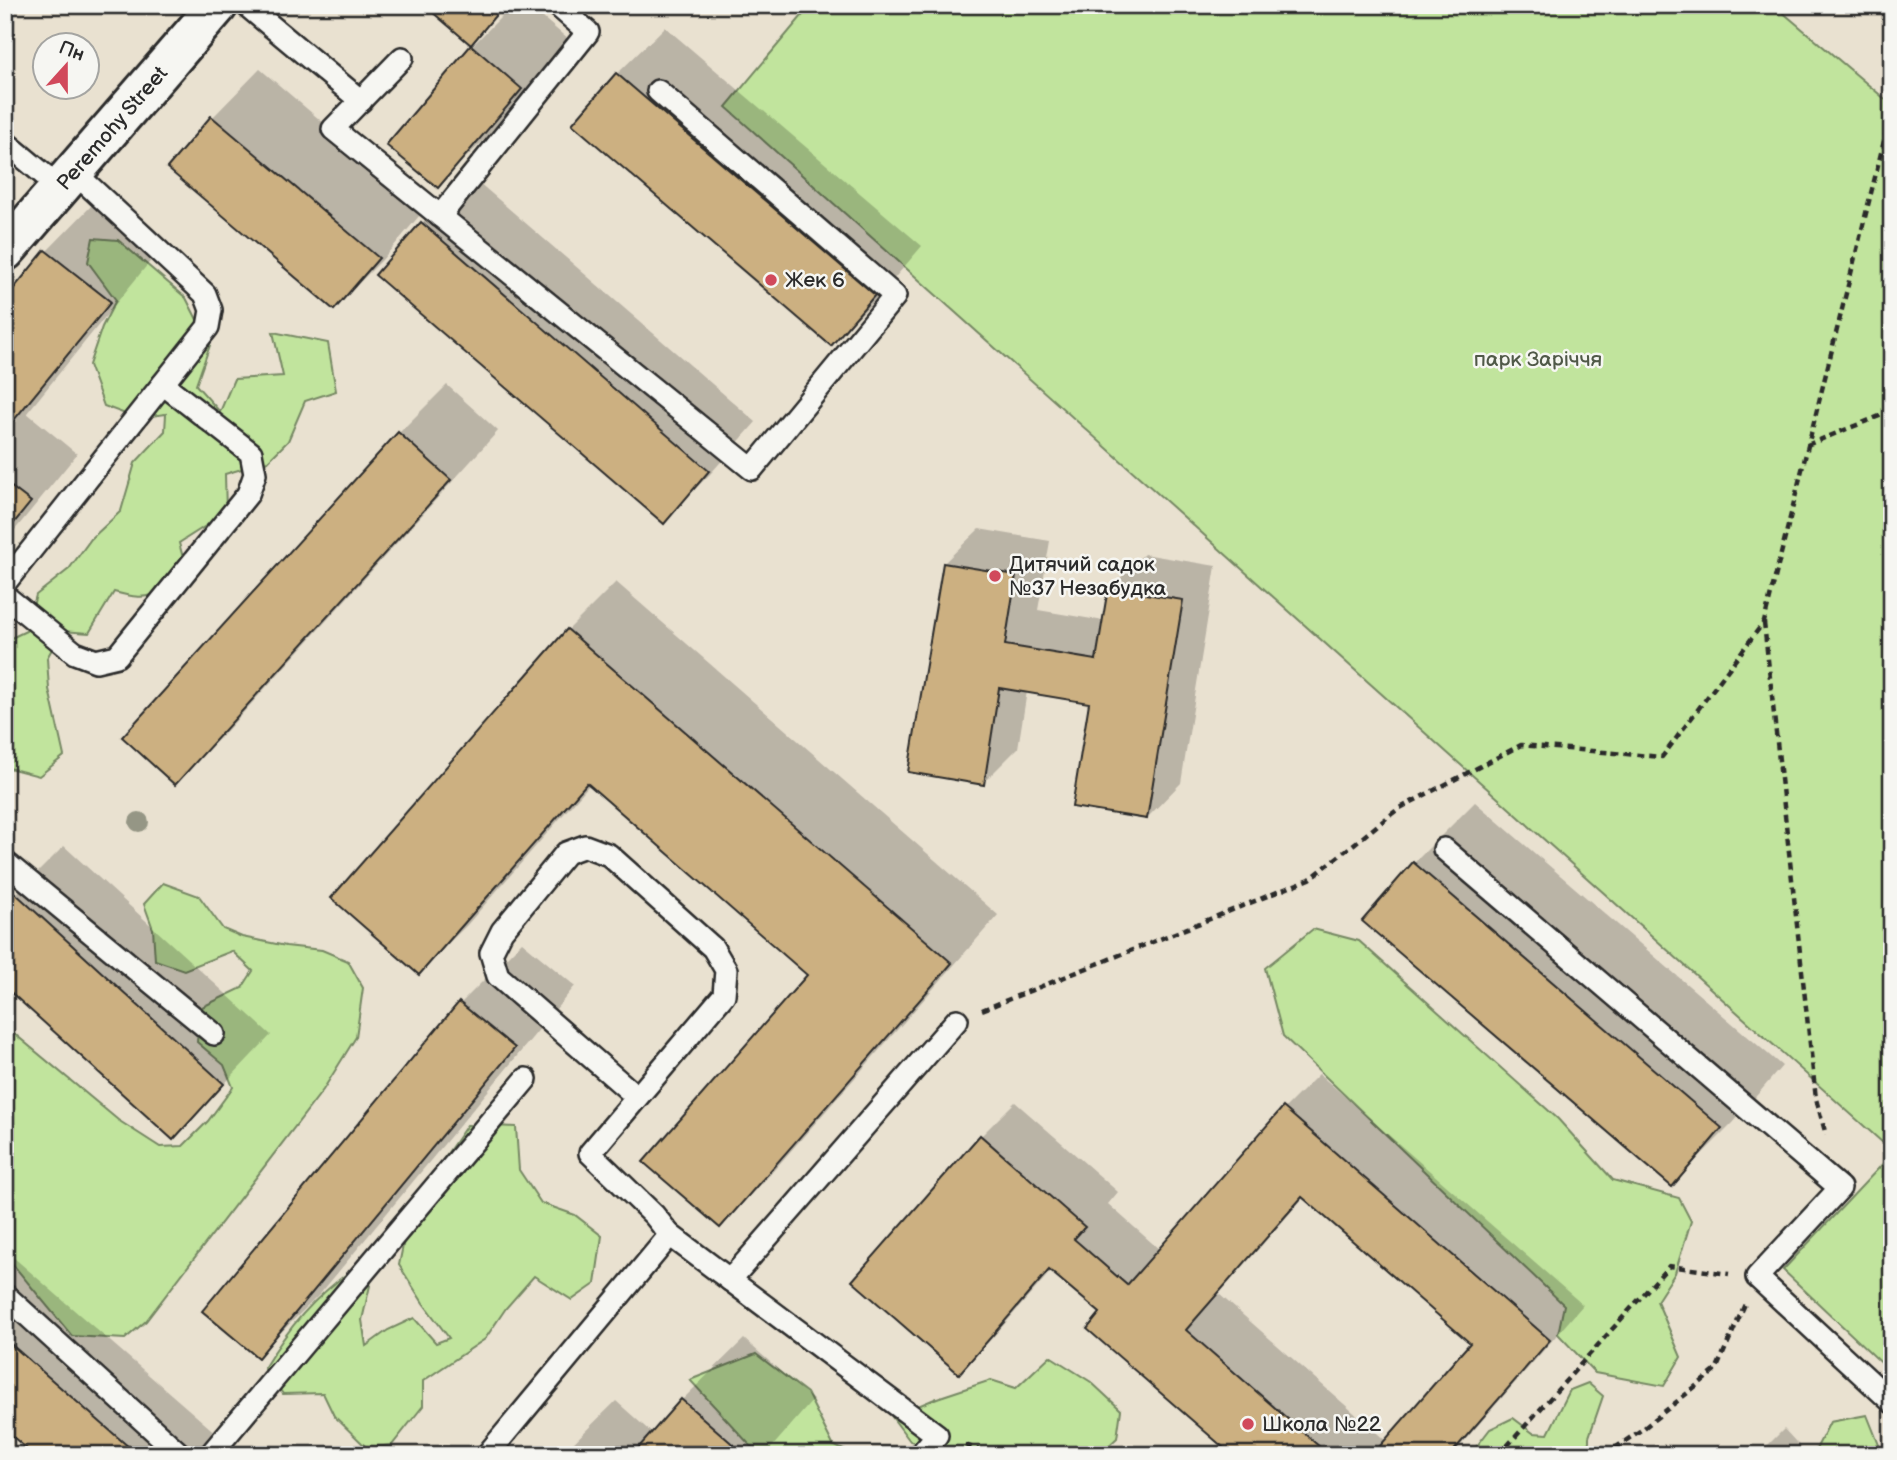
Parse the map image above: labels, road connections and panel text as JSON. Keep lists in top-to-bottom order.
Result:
{
  "streets": {
    "street": ["Peremohy Street"]
  },
  "parks": ["парк Заріччя"],
  "places": ["Жек 6", "Дитячий садок №37 Незабудка", "Школа №22"],
  "north": "top"
}
